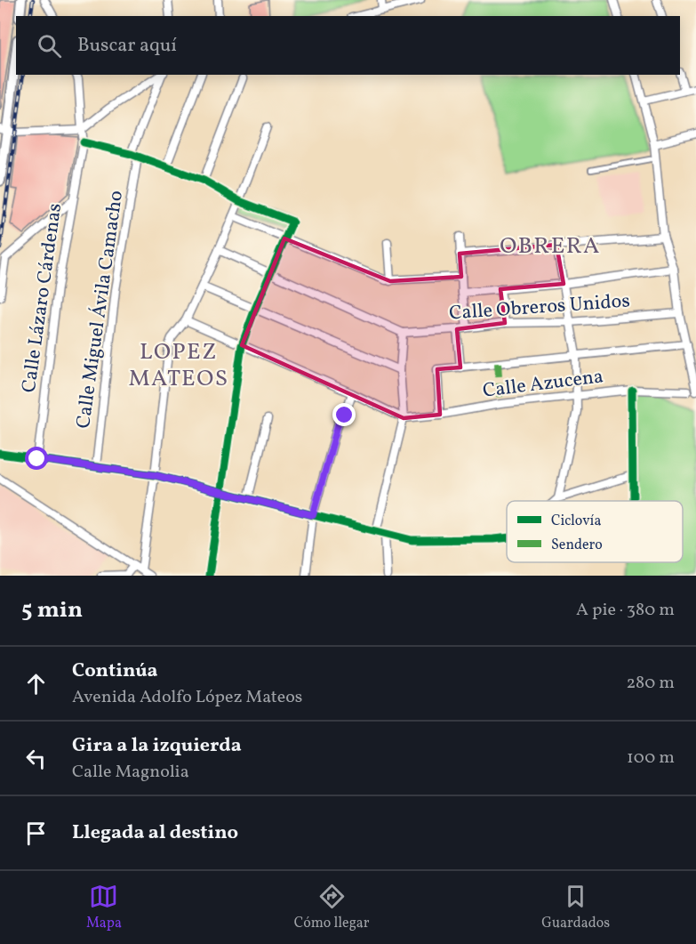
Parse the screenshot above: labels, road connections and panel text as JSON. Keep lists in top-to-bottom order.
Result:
{
  "streets": {
    "street": [
      "Calle Lázaro Cárdenas",
      "Calle Obreros Unidos",
      "Calle Miguel Ávila Camacho",
      "Calle Azucena"
    ]
  },
  "districts": ["OBRERA", "LOPEZ MATEOS"],
  "legend": ["Ciclovía", "Sendero"],
  "page": {
    "search": "Buscar aquí",
    "heading": ["5 min", "A pie · 380 m"],
    "list": [
      ["Continúa", "Avenida Adolfo López Mateos", "280 m"],
      ["Gira a la izquierda", "Calle Magnolia", "100 m"],
      "Llegada al destino"
    ],
    "nav": ["Mapa", "Cómo llegar", "Guardados"]
  }
}
